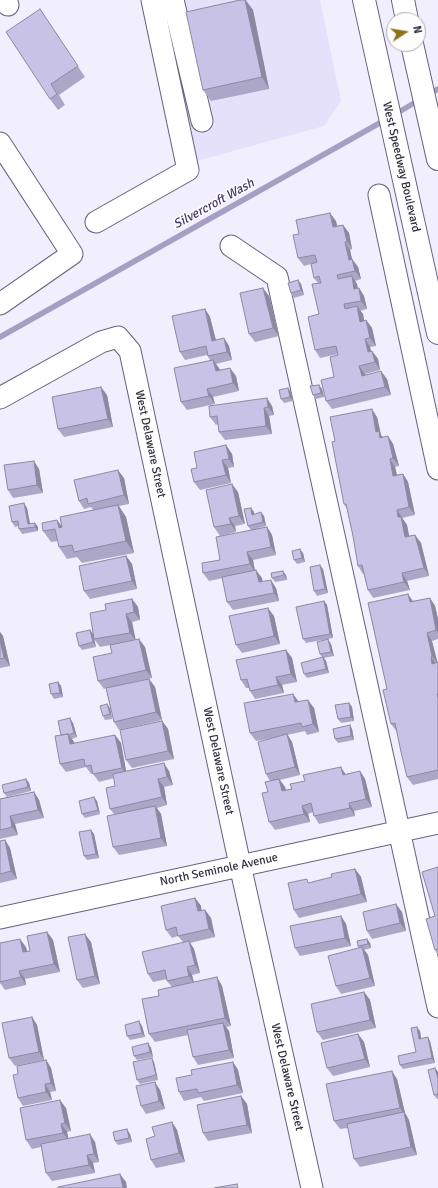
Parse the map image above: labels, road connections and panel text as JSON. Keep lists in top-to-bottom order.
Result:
{
  "streets": {
    "main road": ["West Speedway Boulevard"],
    "street": ["West Delaware Street", "North Seminole Avenue"]
  },
  "crossings": [
    ["West Delaware Street", "North Seminole Avenue"]
  ],
  "water": ["Silvercroft Wash"],
  "north": "right"
}
